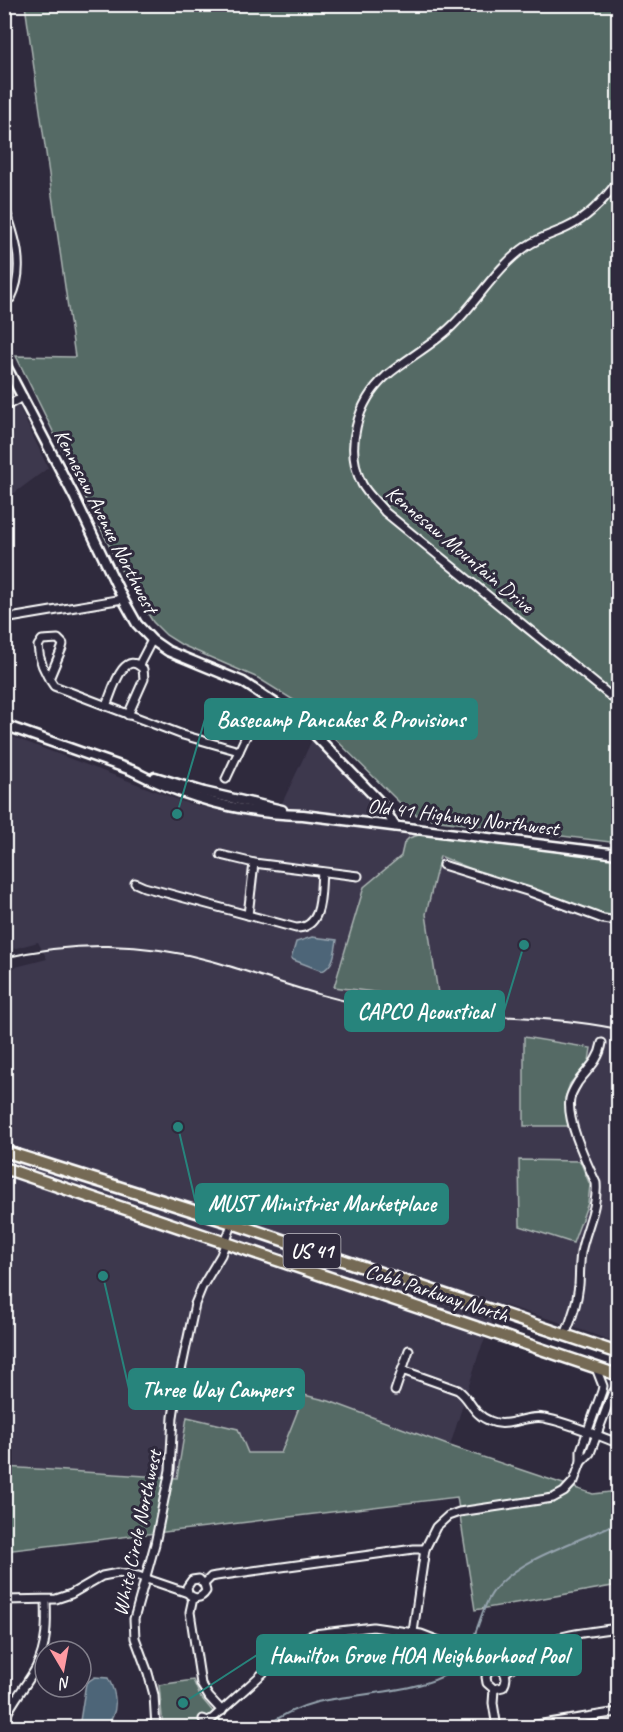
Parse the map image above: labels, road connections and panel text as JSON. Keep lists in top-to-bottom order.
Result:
{
  "streets": {
    "main road": ["US 41", "Cobb Parkway North"],
    "street": [
      "Kennesaw Avenue Northwest",
      "Kennesaw Mountain Drive",
      "Old 41 Highway Northwest",
      "White Circle Northwest"
    ]
  },
  "crossings": [
    ["Kennesaw Avenue Northwest", "Old 41 Highway Northwest"],
    ["Cobb Parkway North", "White Circle Northwest"]
  ],
  "places": [
    "Basecamp Pancakes & Provisions",
    "CAPCO Acoustical",
    "MUST Ministries Marketplace",
    "Three Way Campers",
    "Hamilton Grove HOA Neighborhood Pool"
  ],
  "north": "bottom"
}
